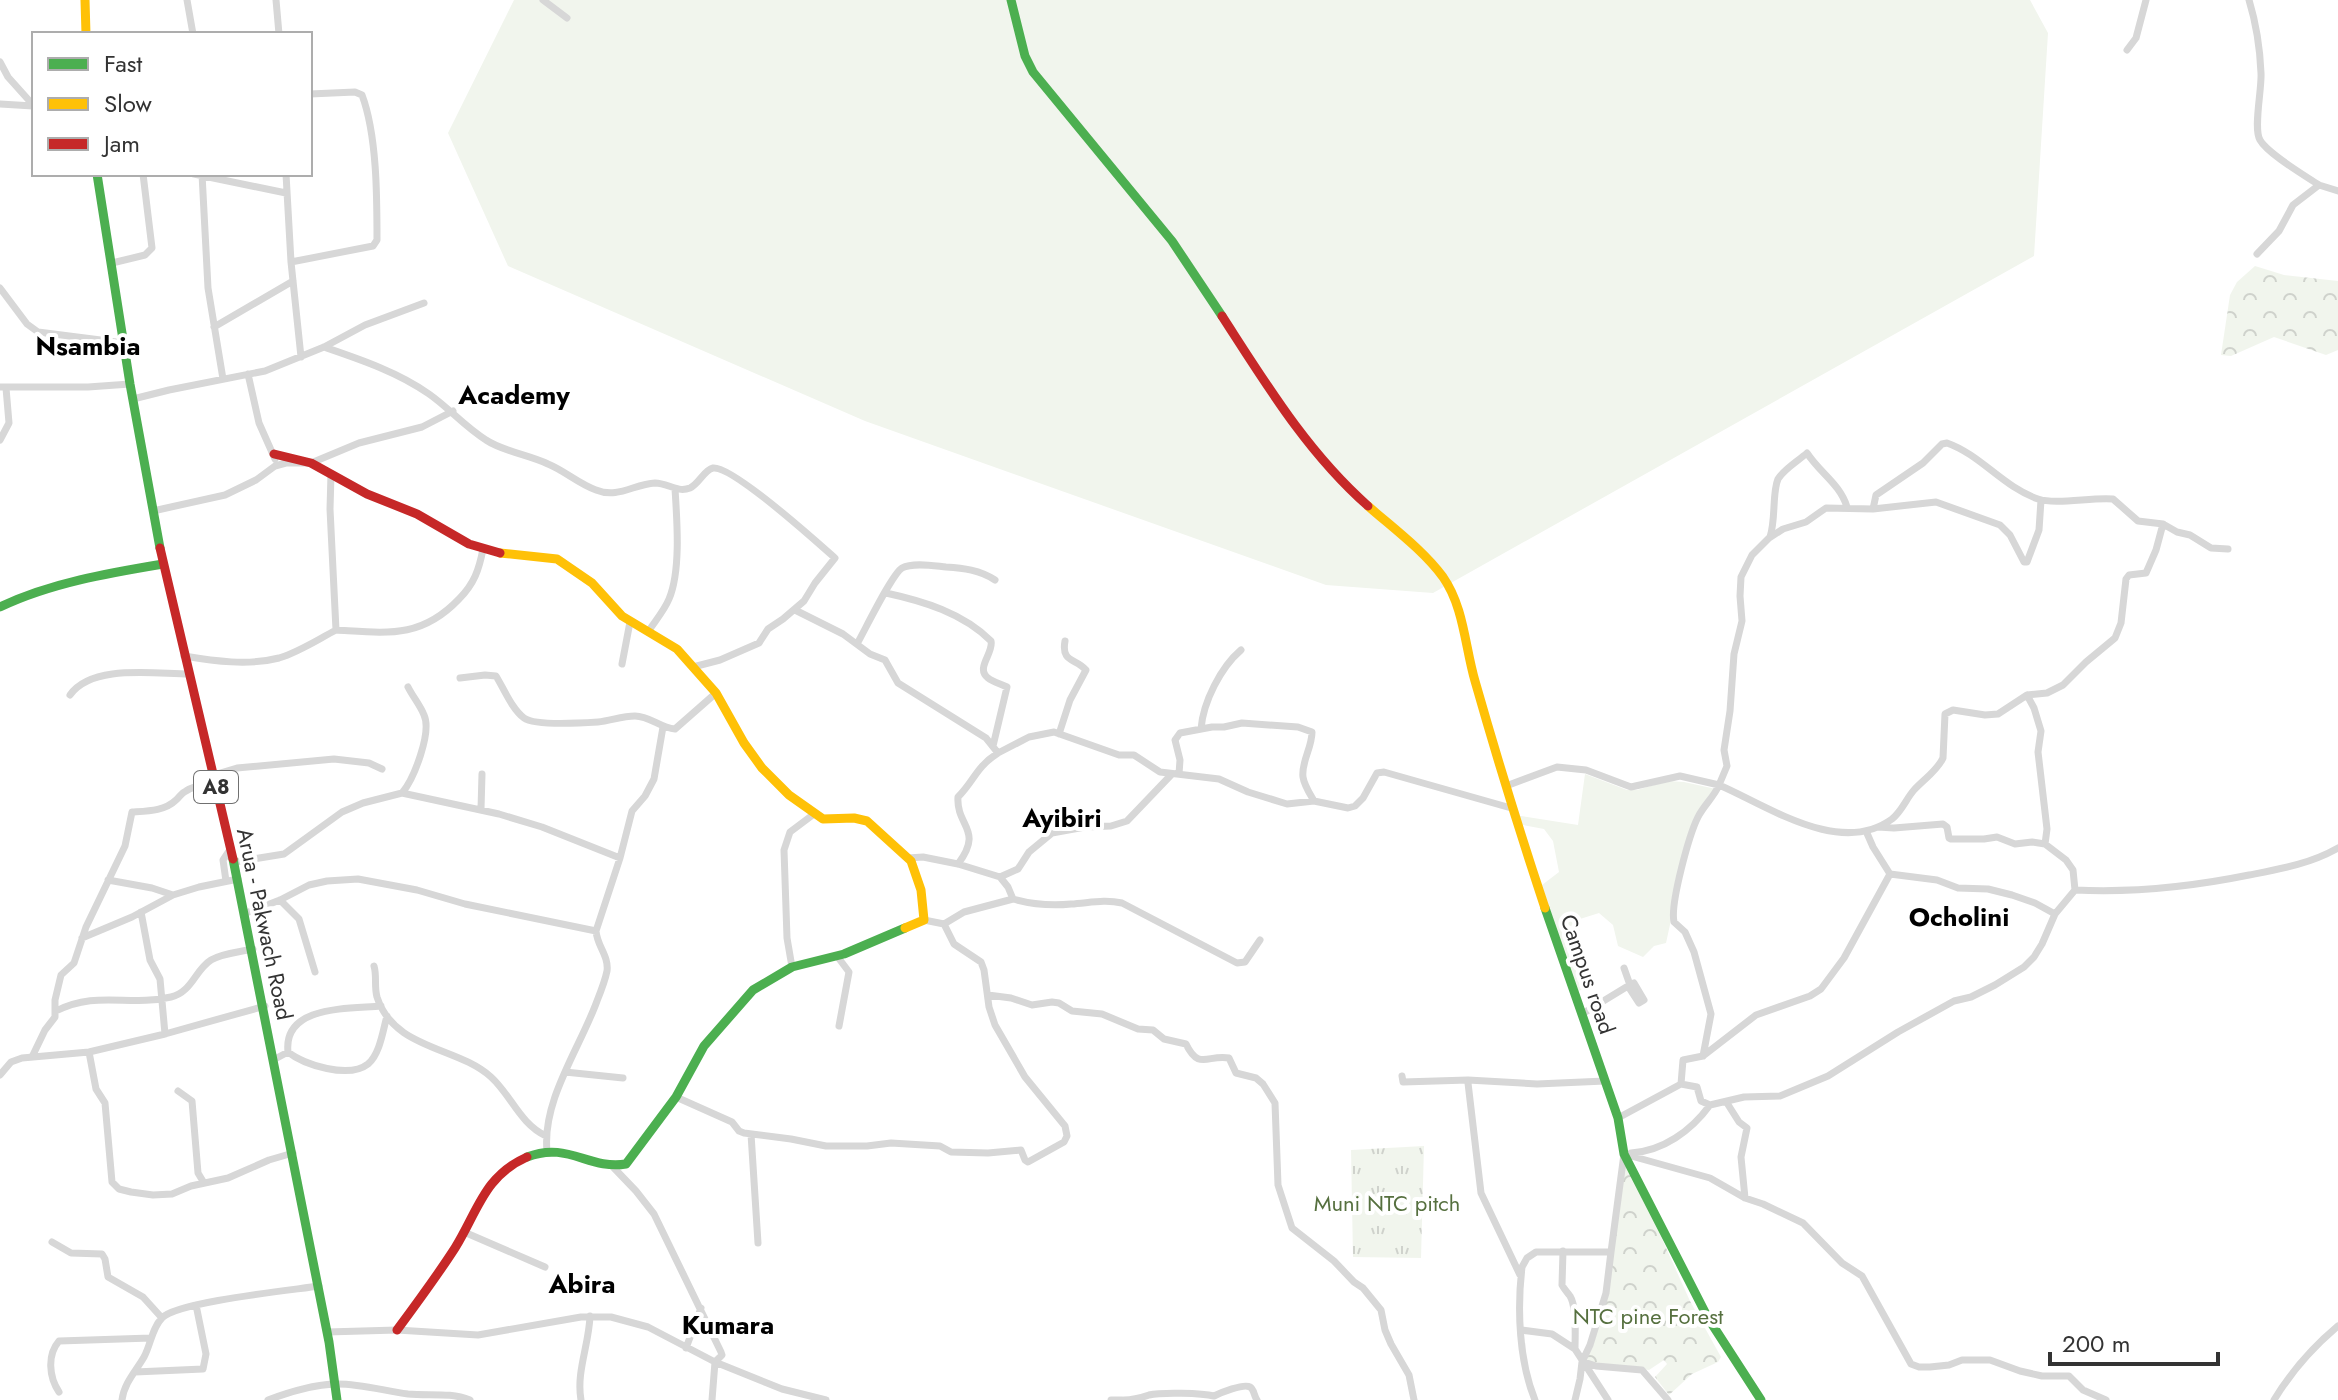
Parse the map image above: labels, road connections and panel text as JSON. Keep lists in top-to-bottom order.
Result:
{
  "streets": {
    "street": ["A8", "Arua - Pakwach Road", "Campus road"]
  },
  "districts": [
    "Nsambia",
    "Academy",
    "Ayibiri",
    "Ocholini",
    "Abira",
    "Kumara"
  ],
  "parks": ["Muni NTC pitch", "NTC pine Forest"],
  "legend": ["Fast", "Slow", "Jam"],
  "scale_bar": "200 m"
}
